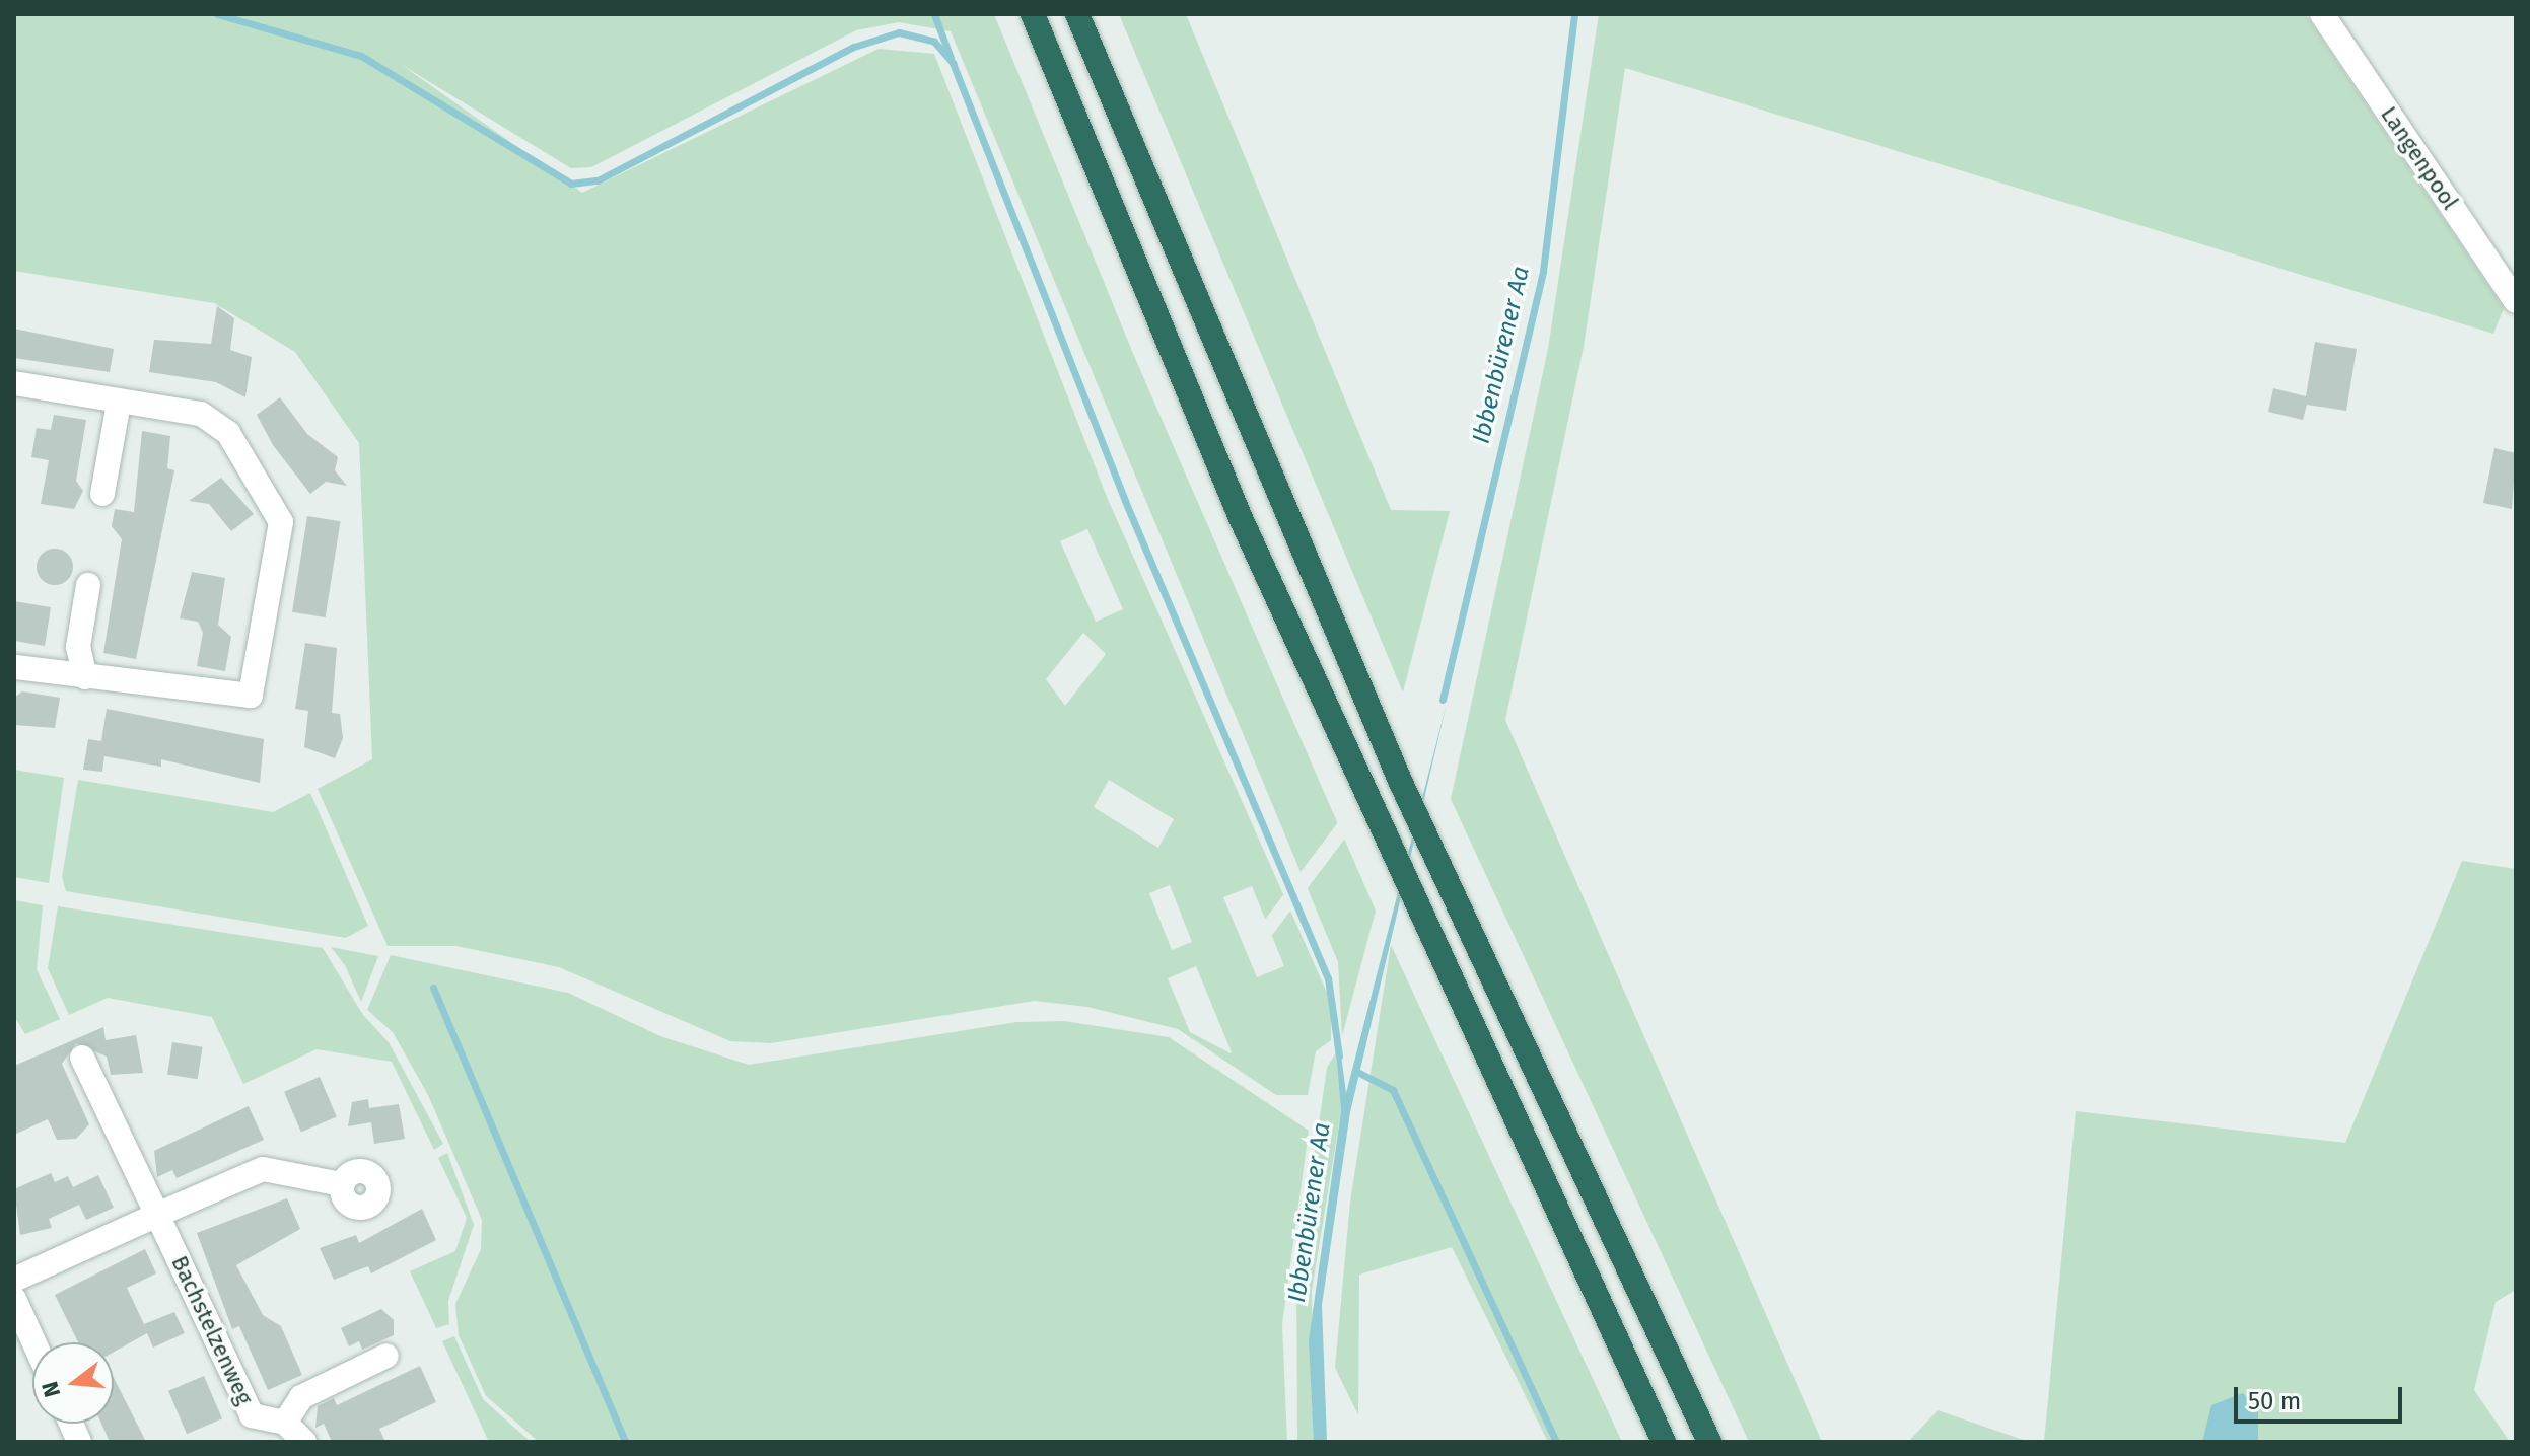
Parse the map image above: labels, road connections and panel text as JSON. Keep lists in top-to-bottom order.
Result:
{
  "streets": {
    "street": ["Langenpool", "Bachstelzenweg"]
  },
  "water": ["Ibbenbürener Aa"],
  "scale_bar": "50 m",
  "north": "left"
}
